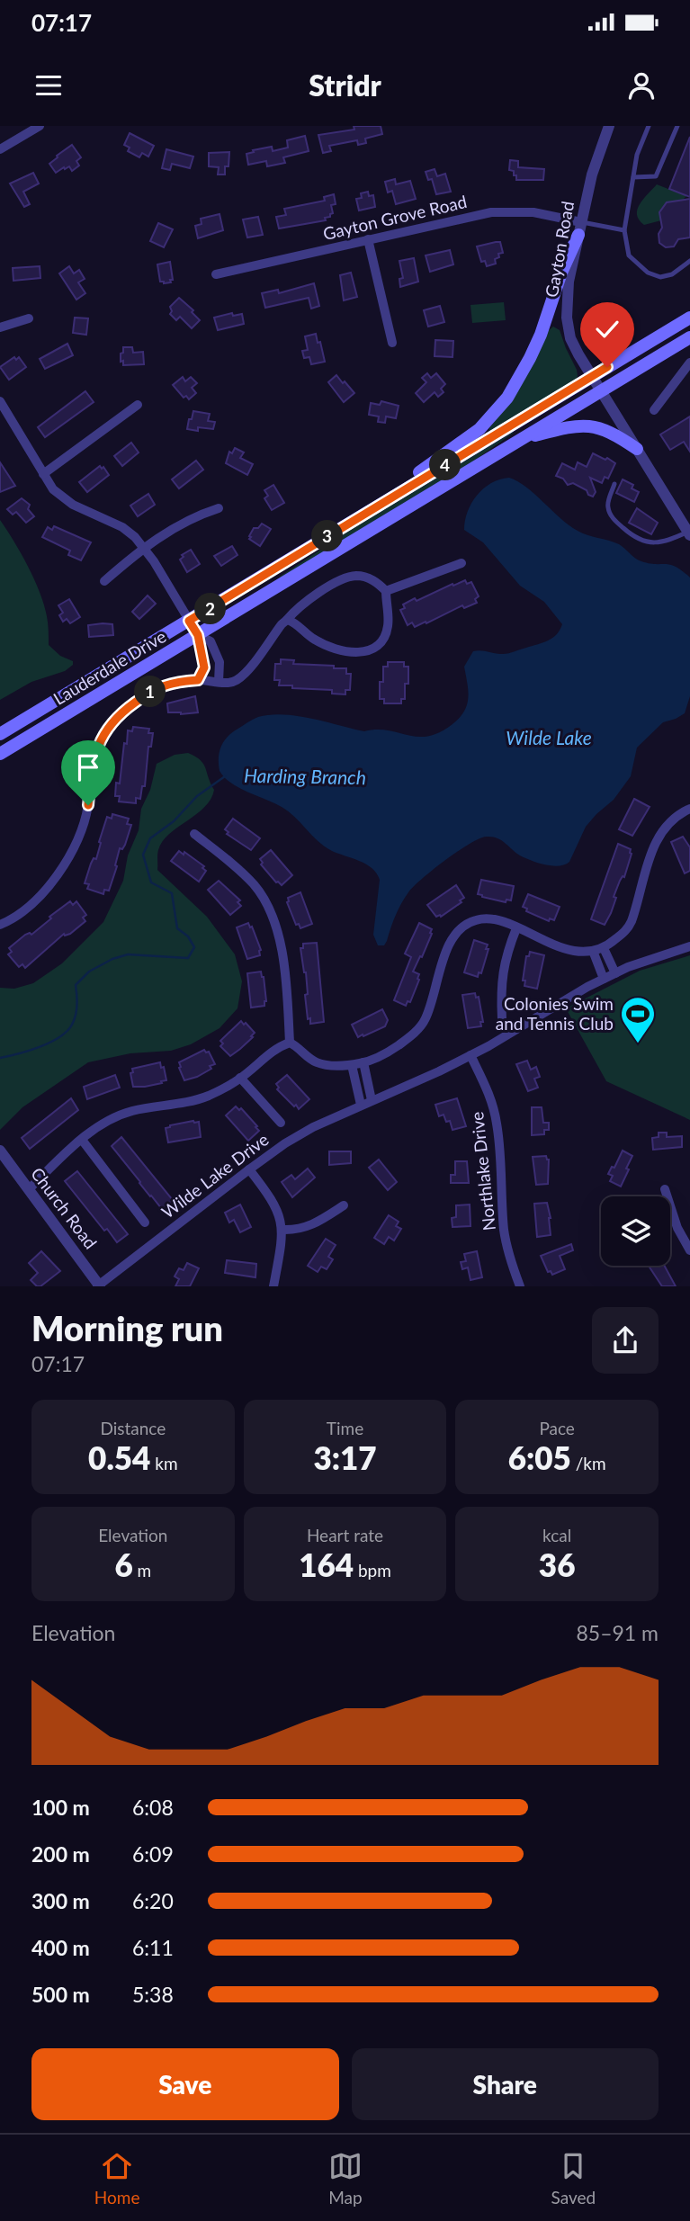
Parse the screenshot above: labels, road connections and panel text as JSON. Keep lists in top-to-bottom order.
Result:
{
  "streets": {
    "main road": ["Lauderdale Drive"],
    "street": [
      "Gayton Grove Road",
      "Gayton Road",
      "Northlake Drive",
      "Wilde Lake Drive",
      "Church Road"
    ]
  },
  "crossings": [
    ["Gayton Grove Road", "Gayton Road"],
    ["Gayton Road", "Lauderdale Drive"],
    ["Northlake Drive", "Wilde Lake Drive"],
    ["Wilde Lake Drive", "Church Road"]
  ],
  "water": ["Wilde Lake", "Harding Branch"],
  "places": {
    "sports": ["Colonies Swim and Tennis Club"]
  },
  "page": {
    "status": "07:17",
    "header": "Stridr",
    "pins": [
      "4",
      "3",
      "2",
      "1"
    ],
    "heading": ["Morning run", "07:17"],
    "stats": [
      ["Distance", "0.54 km"],
      ["Time", "3:17"],
      ["Pace", "6:05 /km"],
      ["Elevation", "6 m"],
      ["Heart rate", "164 bpm"],
      ["kcal", "36"]
    ],
    "chart": ["Elevation", "85–91 m"],
    "list": [
      {
        "name": "100 m",
        "note": "6:08"
      },
      {
        "name": "200 m",
        "note": "6:09"
      },
      {
        "name": "300 m",
        "note": "6:20"
      },
      {
        "name": "400 m",
        "note": "6:11"
      },
      {
        "name": "500 m",
        "note": "5:38"
      }
    ],
    "buttons": ["Save", "Share"],
    "tabs": ["Home", "Map", "Saved"]
  }
}
